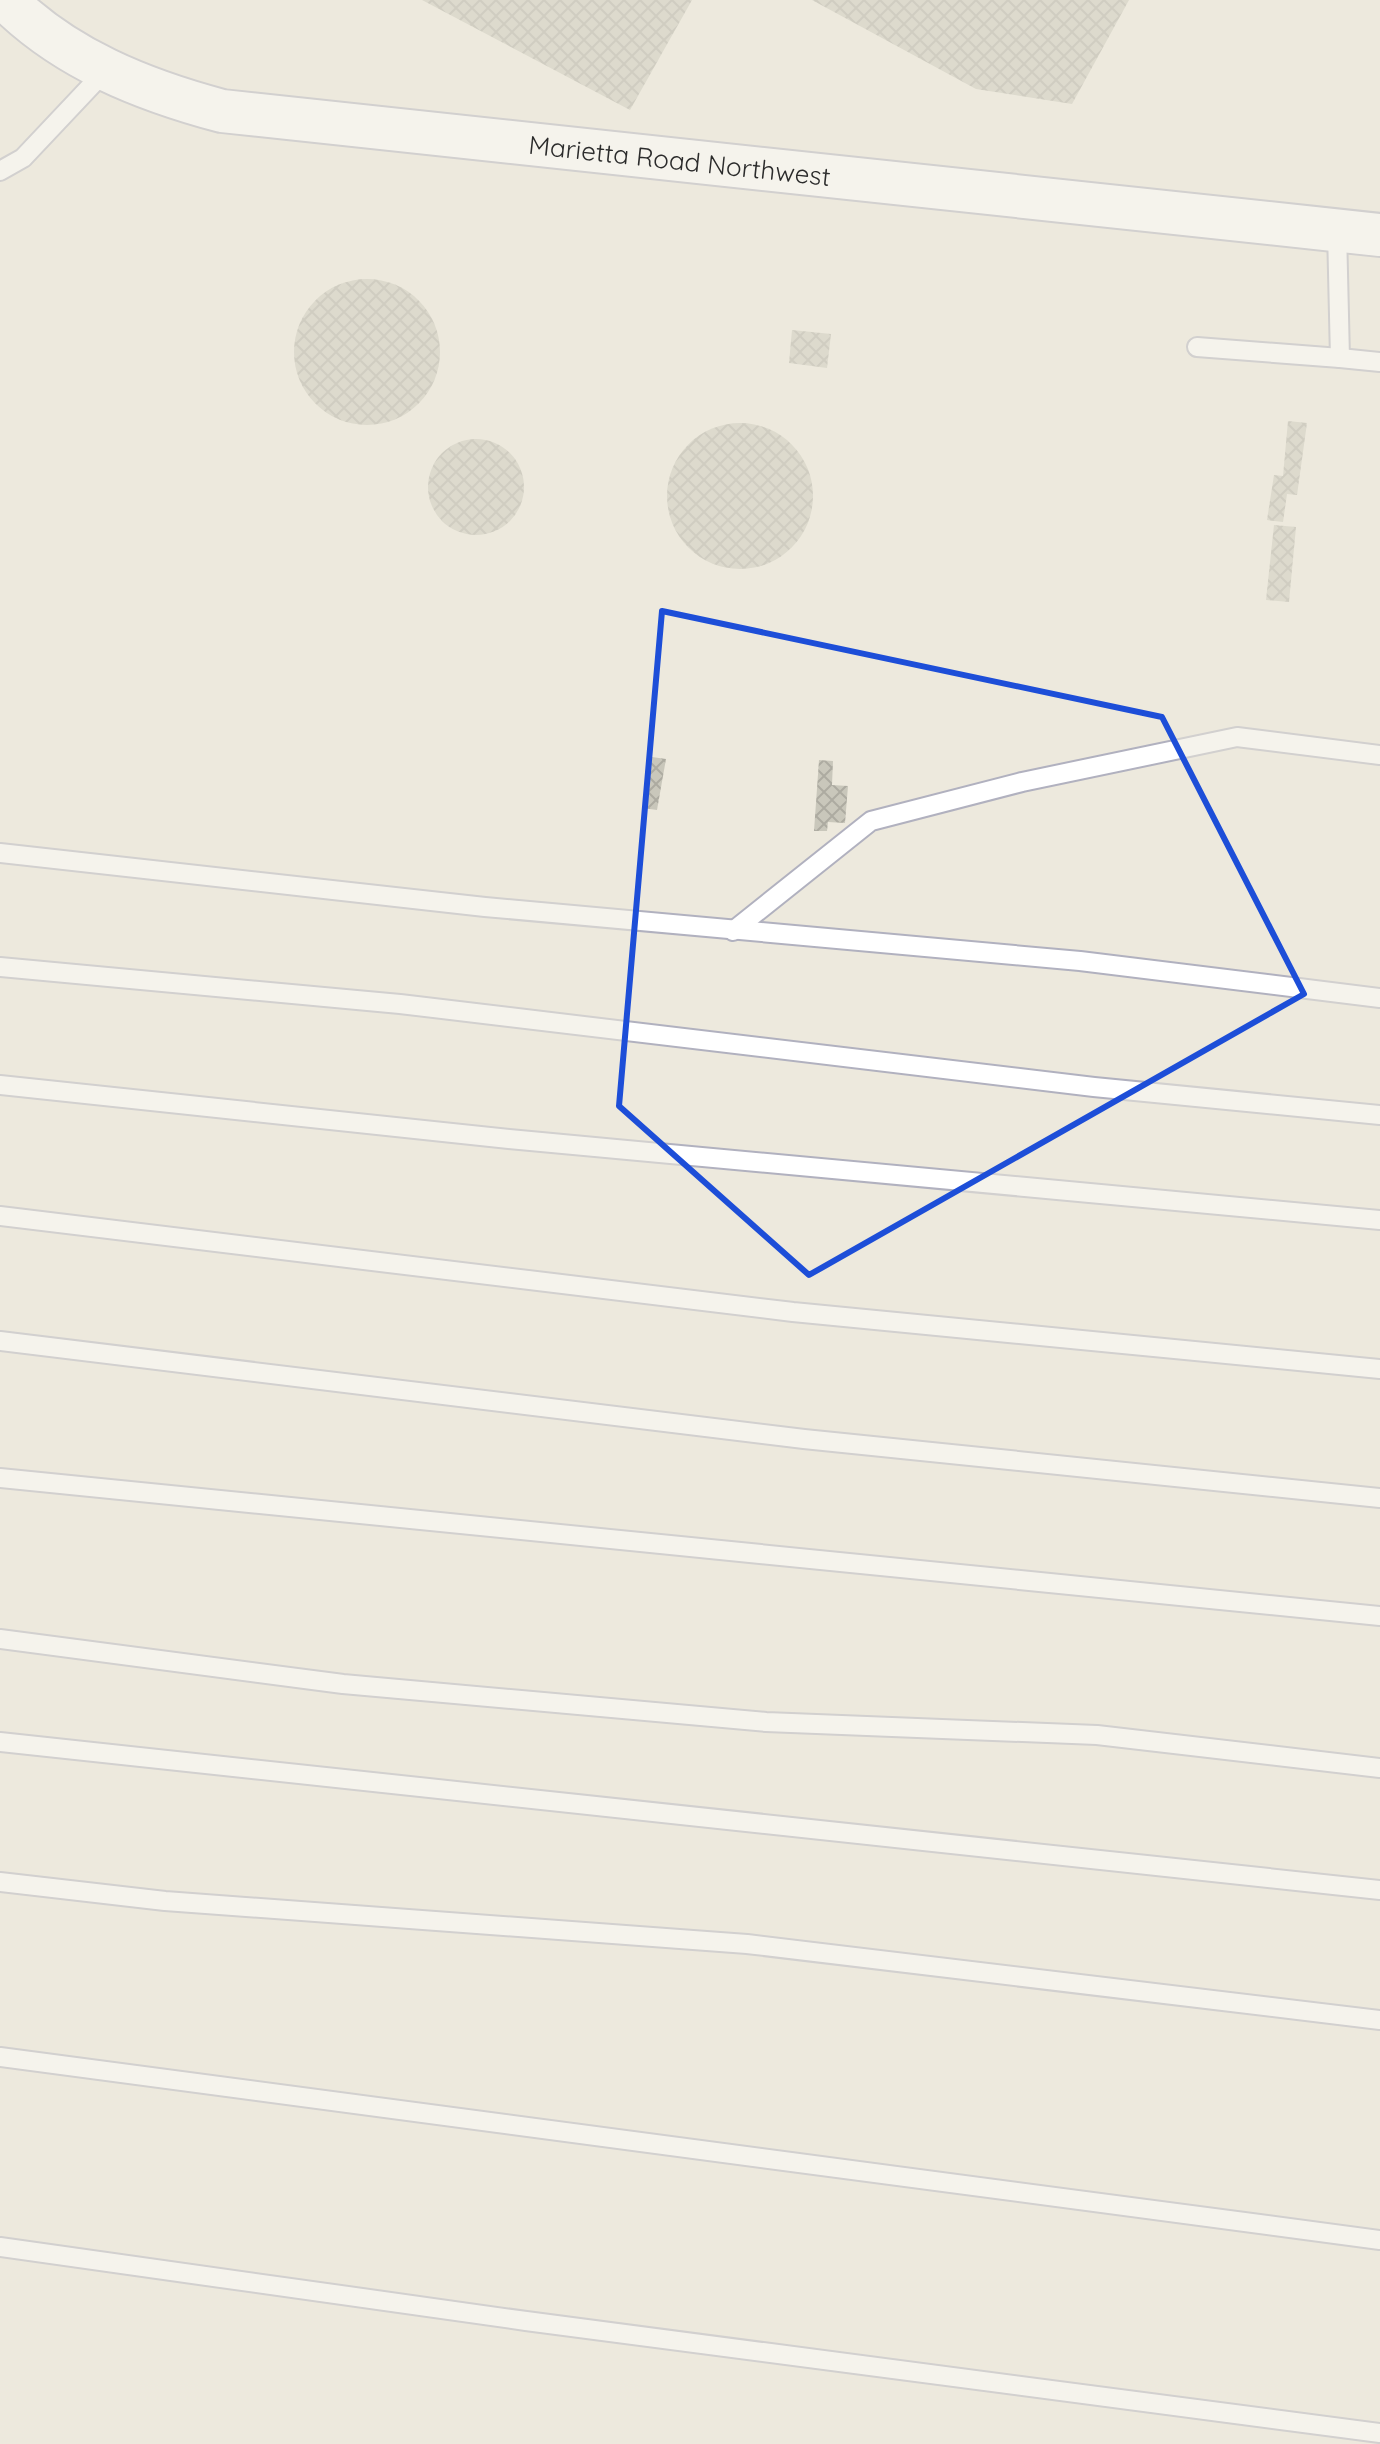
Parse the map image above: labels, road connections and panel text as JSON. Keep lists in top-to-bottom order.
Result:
{
  "streets": {
    "street": ["Marietta Road Northwest"]
  }
}
